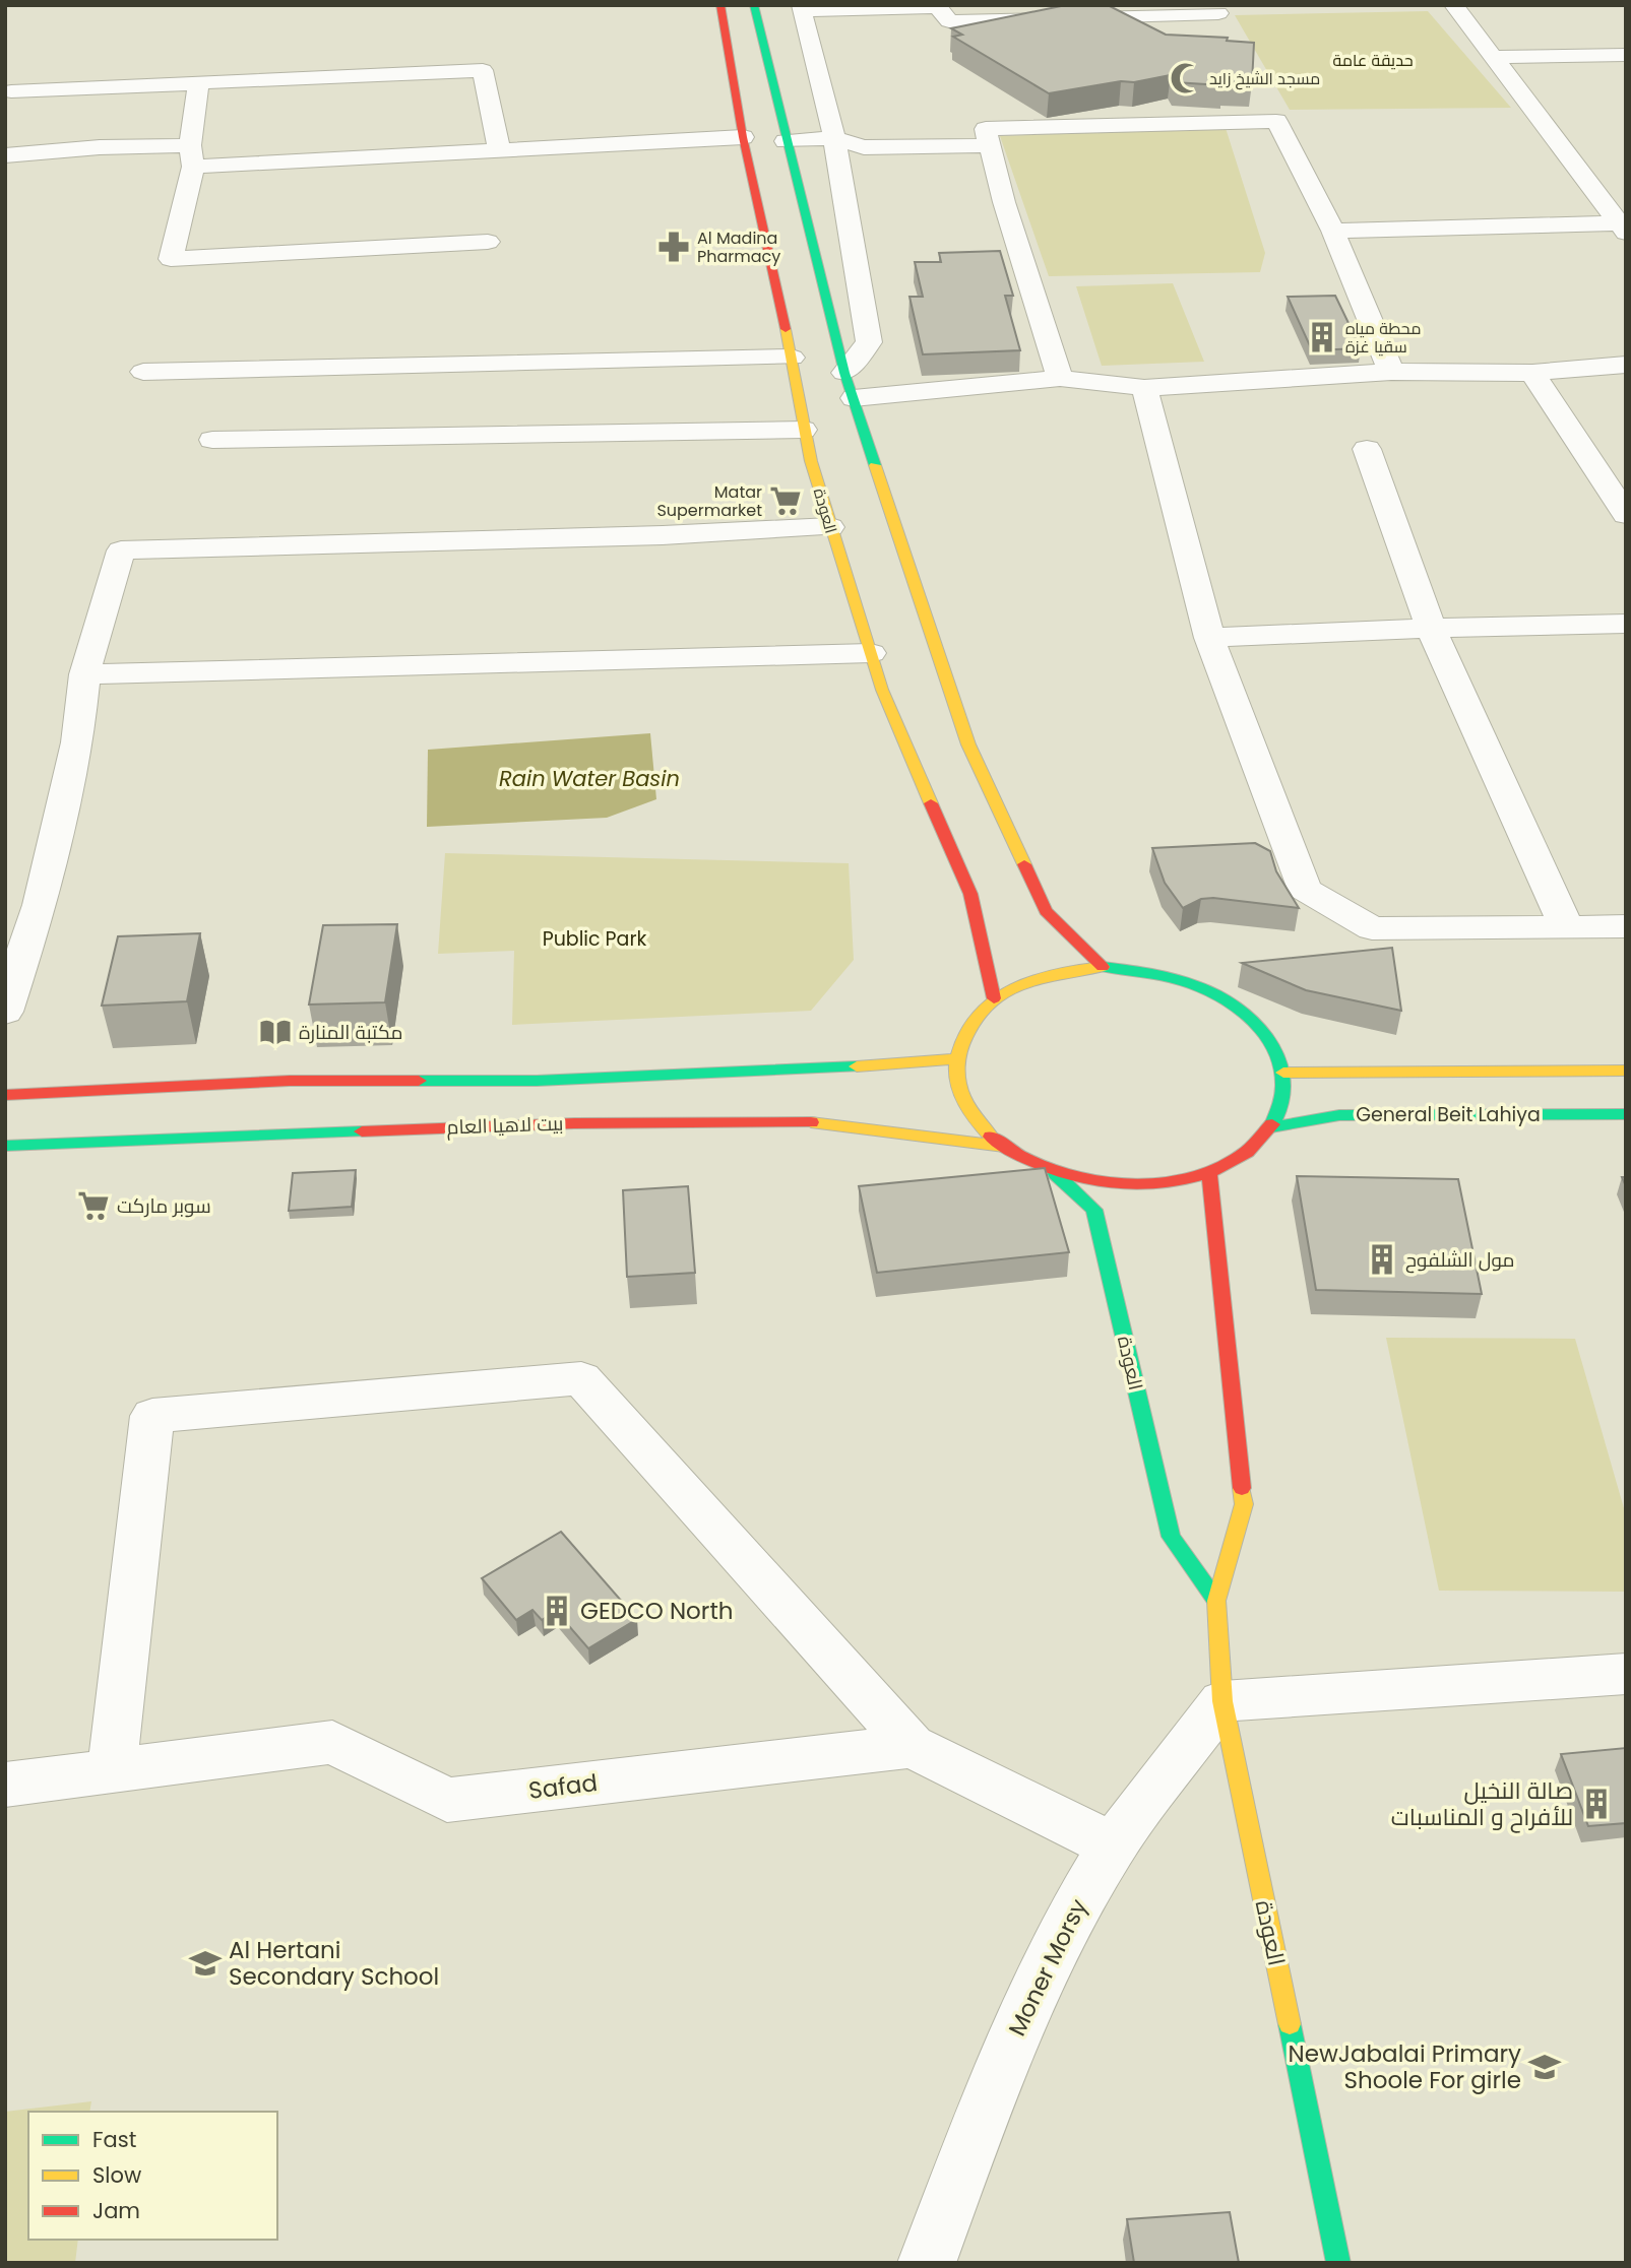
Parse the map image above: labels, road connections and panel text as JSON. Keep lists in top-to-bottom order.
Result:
{
  "streets": {
    "main road": ["العودة", "General Beit Lahiya", "بيت لاهيا العام"],
    "street": ["Safad", "Moner Morsy"]
  },
  "crossings": [
    ["العودة", "Moner Morsy"]
  ],
  "water": ["Rain Water Basin"],
  "parks": ["حديقة عامة", "Public Park"],
  "places": {
    "mosque": ["مسجد الشيخ زايد"],
    "pharmacy": ["Al Madina Pharmacy"],
    "building": [
      "محطة مياه سقيا غزة",
      "مول الشلفوح",
      "GEDCO North",
      "صالة النخيل للأفراح و المناسبات"
    ],
    "supermarket": ["Matar Supermarket", "سوبر ماركت"],
    "library": ["مكتبة المنارة"],
    "school or university": ["Al Hertani Secondary School", "NewJabalai Primary Shoole For girle"]
  },
  "legend": ["Fast", "Slow", "Jam"]
}
